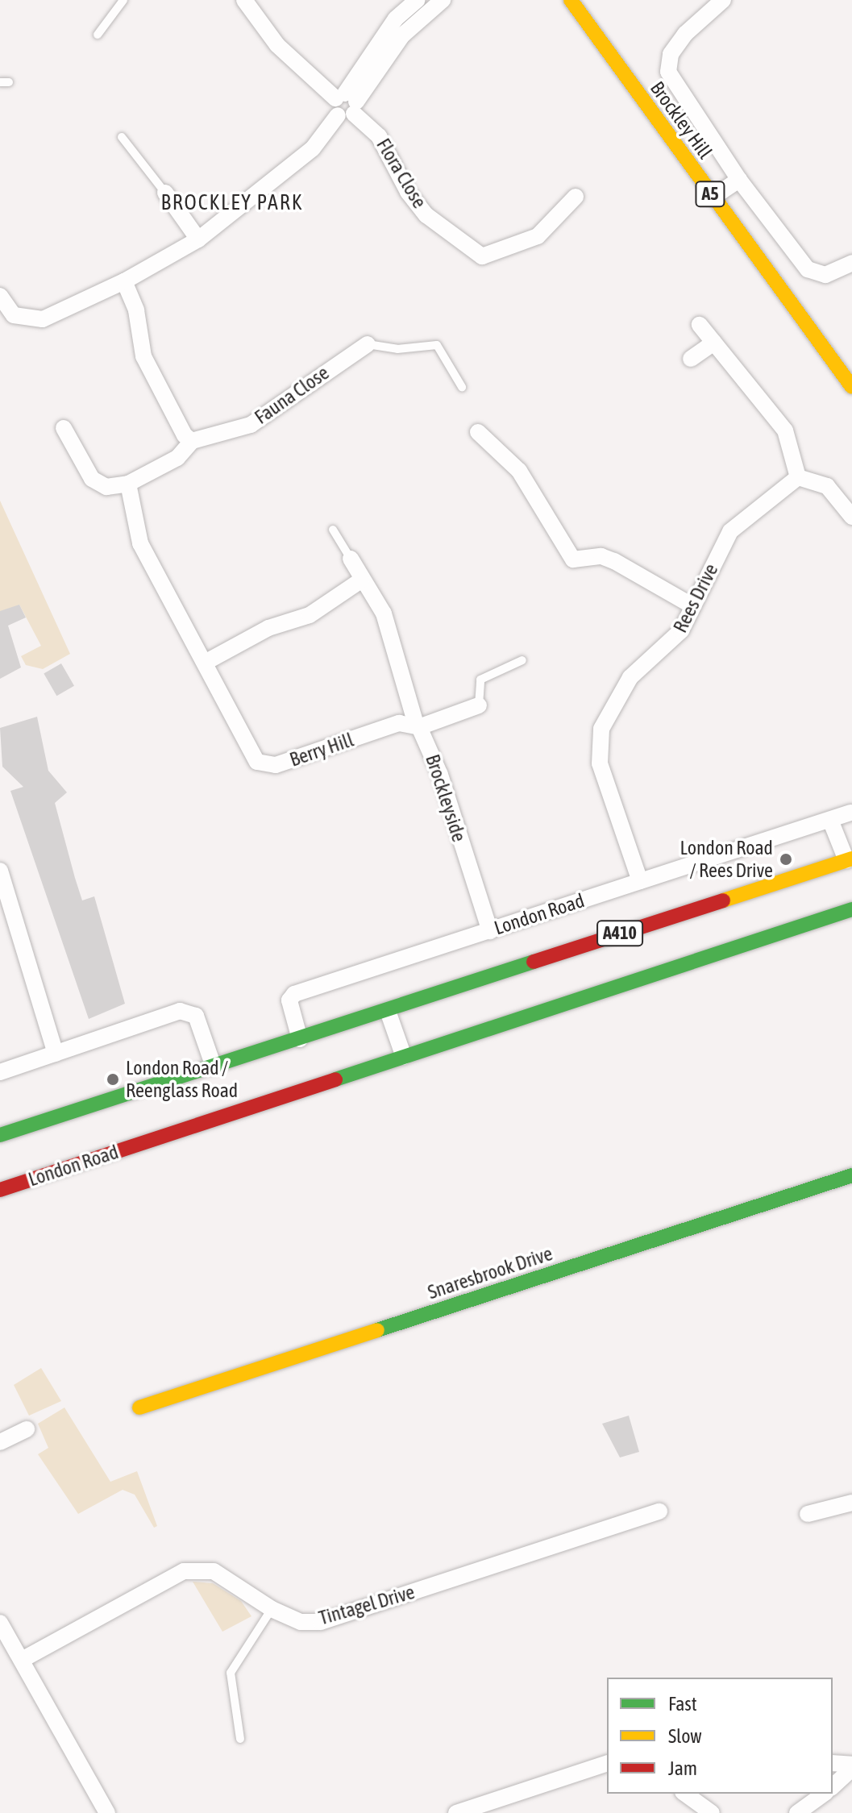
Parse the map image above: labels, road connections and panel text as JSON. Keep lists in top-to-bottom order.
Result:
{
  "streets": {
    "street": [
      "Brockley Hill",
      "Flora Close",
      "A5",
      "Fauna Close",
      "Rees Drive",
      "Berry Hill",
      "Brockleyside",
      "London Road",
      "A410",
      "Snaresbrook Drive",
      "Tintagel Drive"
    ]
  },
  "crossings": [
    ["Rees Drive", "London Road"],
    ["Berry Hill", "Brockleyside"],
    ["Brockleyside", "London Road"],
    ["London Road", "A410"]
  ],
  "districts": ["BROCKLEY PARK"],
  "places": ["London Road / Rees Drive", "London Road / Reenglass Road"],
  "legend": ["Fast", "Slow", "Jam"]
}
